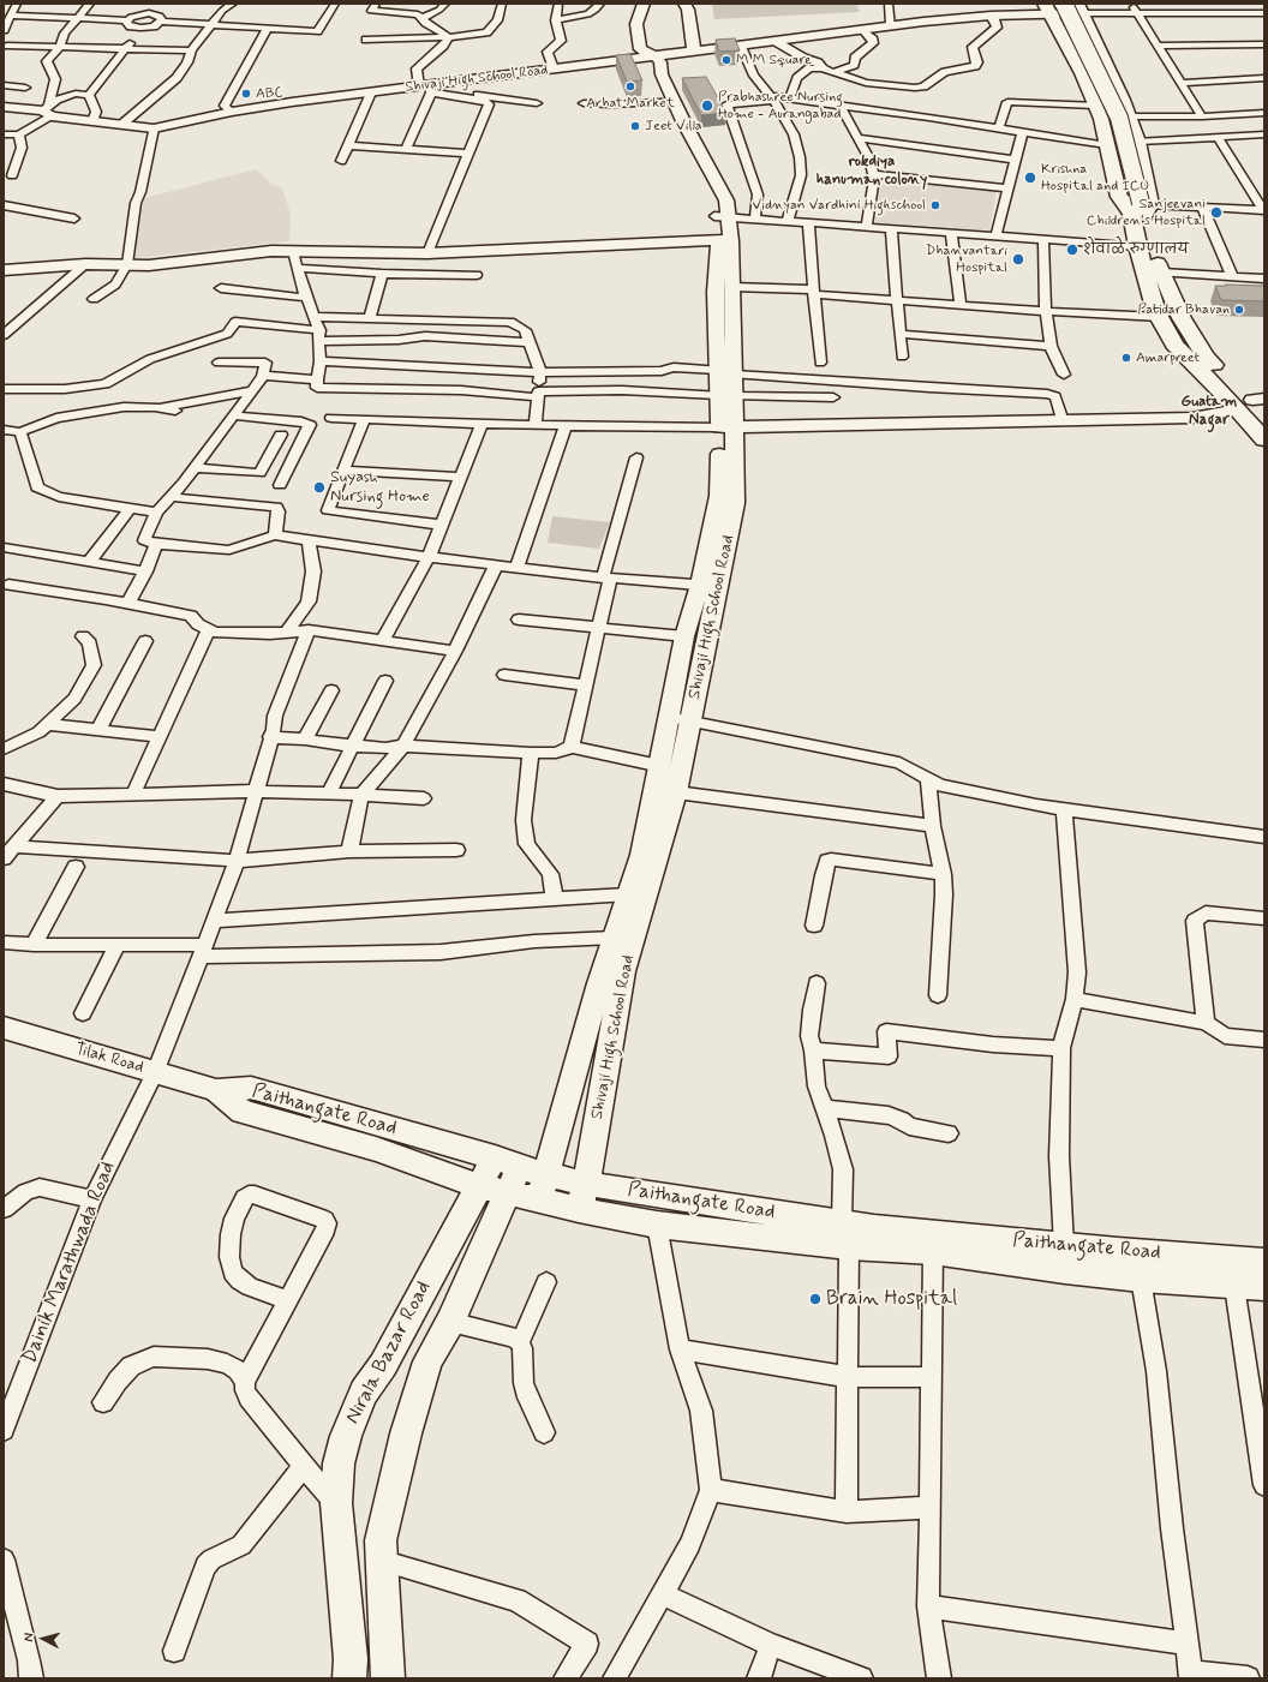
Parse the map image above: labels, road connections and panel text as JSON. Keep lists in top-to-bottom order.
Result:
{
  "streets": {
    "street": [
      "Shivaji High School Road",
      "Tilak Road",
      "Paithangate Road",
      "Dainik Marathwada Road",
      "Nirala Bazar Road"
    ]
  },
  "crossings": [
    ["Shivaji High School Road", "Paithangate Road"],
    ["Shivaji High School Road", "Nirala Bazar Road"],
    ["Tilak Road", "Paithangate Road"],
    ["Tilak Road", "Dainik Marathwada Road"],
    ["Paithangate Road", "Nirala Bazar Road"]
  ],
  "districts": ["rokdiya hanuman colony", "Guatam Nagar"],
  "places": [
    "M M Square",
    "Arhat Market",
    "ABC",
    "Prabhashree Nursing Home - Aurangabad",
    "Jeet Villa",
    "Krishna Hospital and ICU",
    "Vidnyan Vardhini Highschool",
    "Sanjeevani Children's Hospital",
    "शेवाळे रुग्णालय",
    "Dhanvantari Hospital",
    "Patidar Bhavan",
    "Amarpreet",
    "Suyash Nursing Home",
    "Brain Hospital"
  ],
  "north": "left"
}
